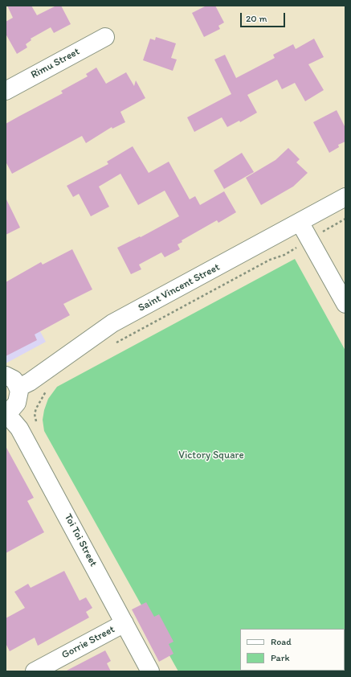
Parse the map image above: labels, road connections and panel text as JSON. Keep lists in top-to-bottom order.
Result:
{
  "streets": {
    "street": [
      "Rimu Street",
      "Saint Vincent Street",
      "Toi Toi Street",
      "Gorrie Street"
    ]
  },
  "crossings": [
    ["Toi Toi Street", "Gorrie Street"]
  ],
  "parks": ["Victory Square"],
  "legend": ["Road", "Park"],
  "scale_bar": "20 m"
}
